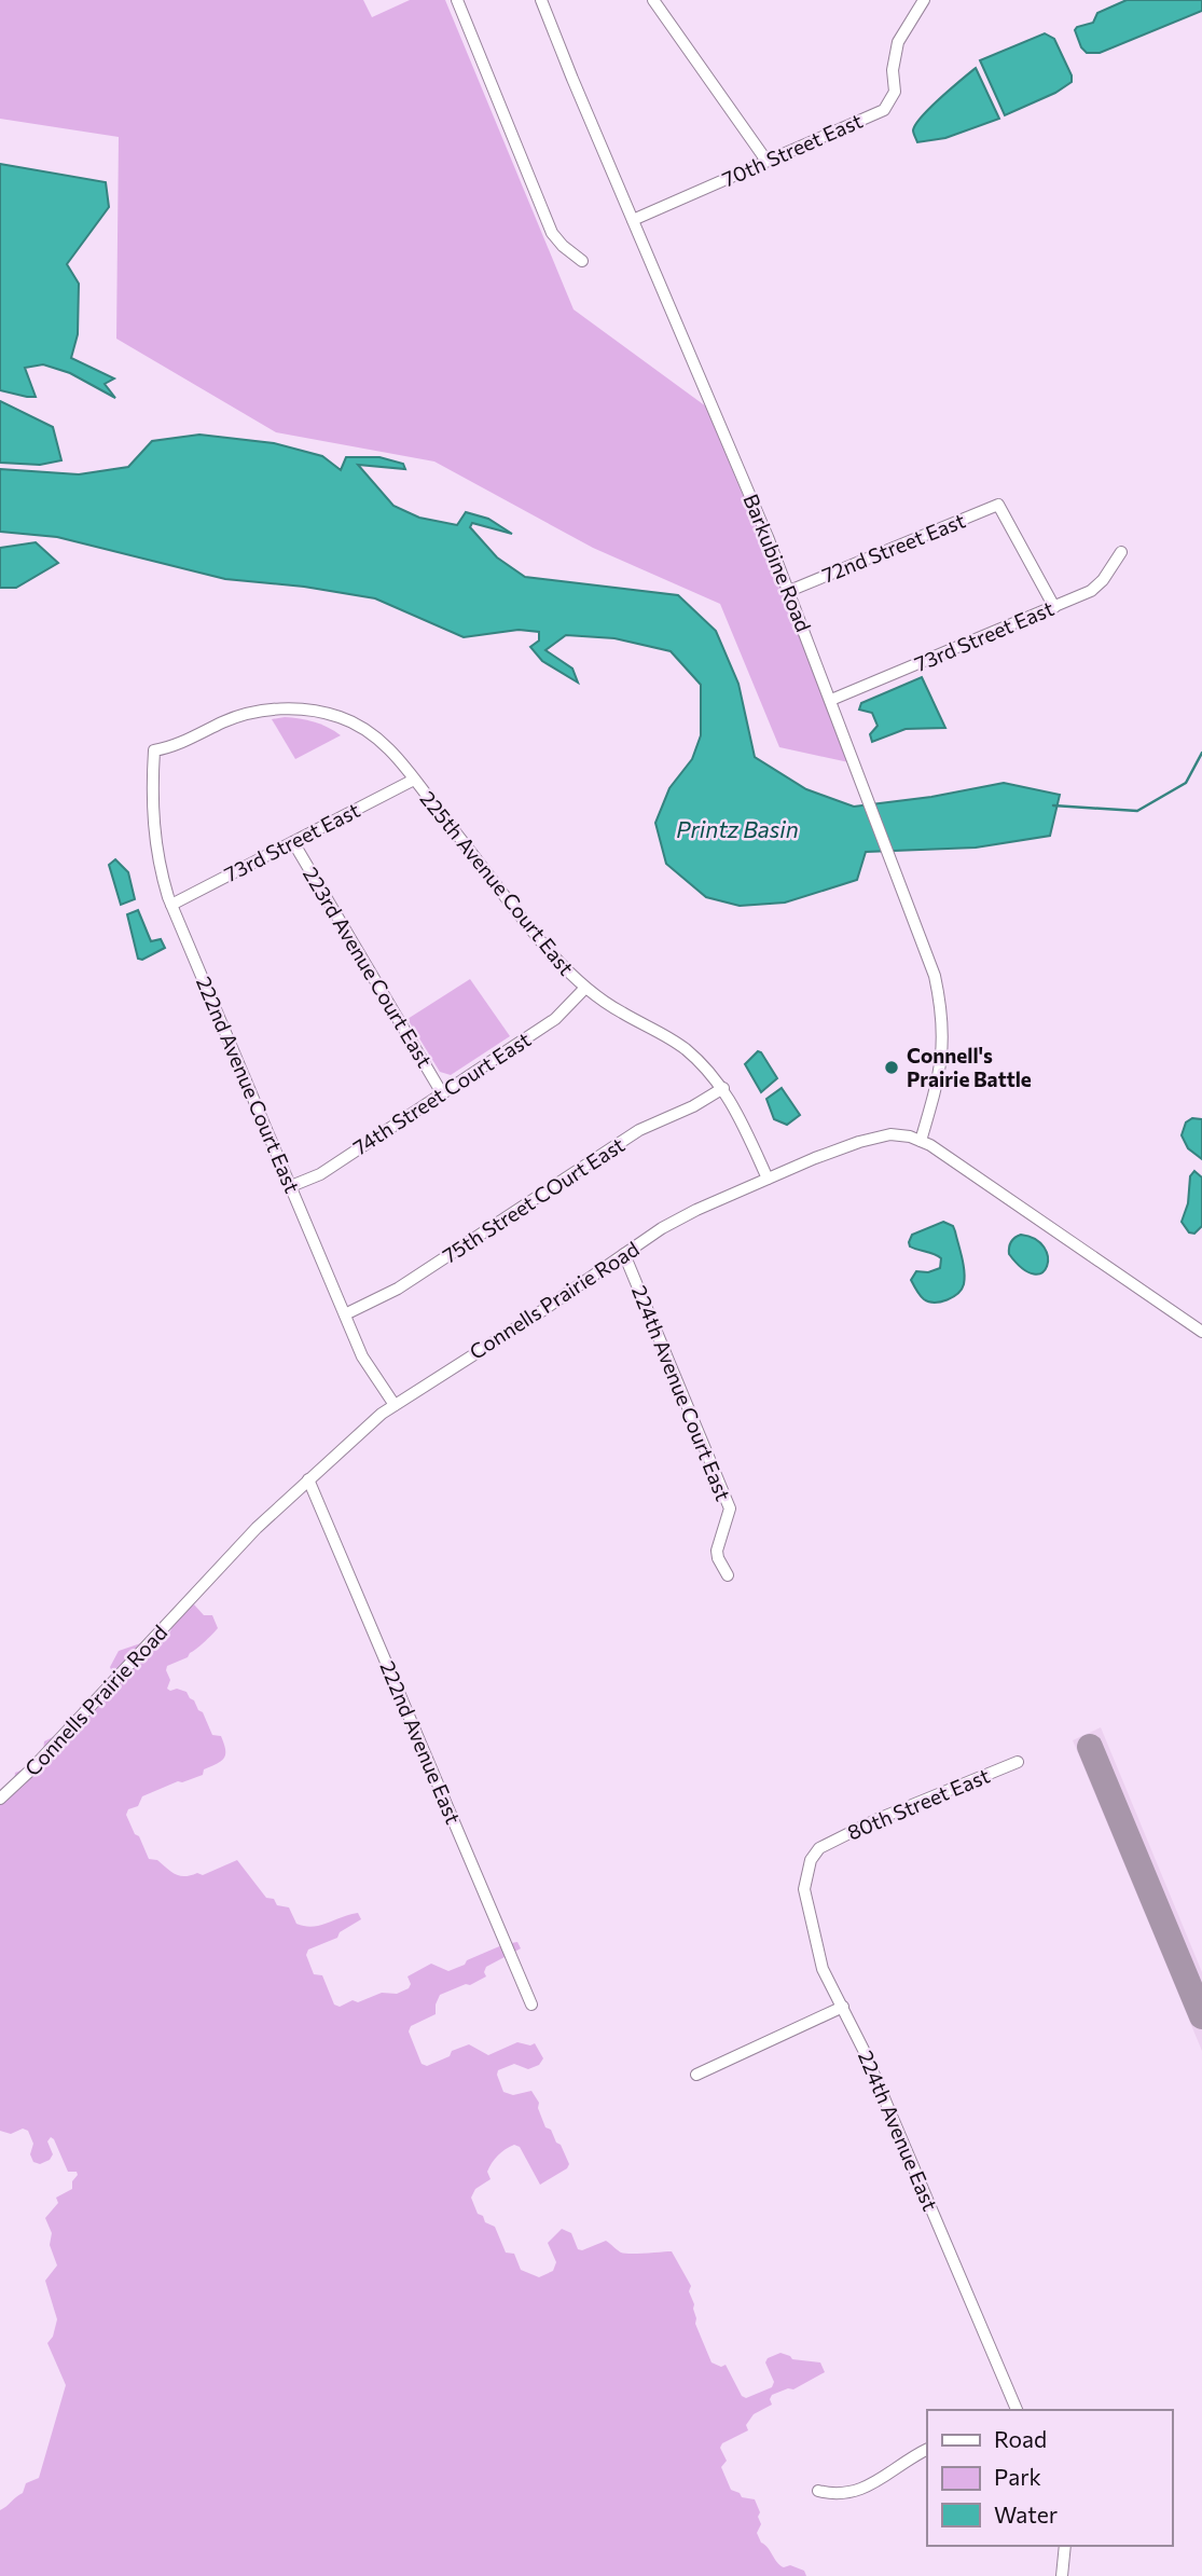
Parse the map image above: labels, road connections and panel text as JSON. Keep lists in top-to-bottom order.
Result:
{
  "streets": {
    "street": [
      "70th Street East",
      "72nd Street East",
      "Barkubine Road",
      "73rd Street East",
      "225th Avenue Court East",
      "223rd Avenue Court East",
      "222nd Avenue Court East",
      "74th Street Court East",
      "75th Street COurt East",
      "Connells Prairie Road",
      "224th Avenue Court East",
      "222nd Avenue East",
      "80th Street East",
      "224th Avenue East"
    ]
  },
  "crossings": [
    ["70th Street East", "Barkubine Road"],
    ["72nd Street East", "Barkubine Road"],
    ["72nd Street East", "73rd Street East"],
    ["Barkubine Road", "73rd Street East"],
    ["Barkubine Road", "Connells Prairie Road"],
    ["73rd Street East", "225th Avenue Court East"],
    ["73rd Street East", "223rd Avenue Court East"],
    ["73rd Street East", "222nd Avenue Court East"],
    ["225th Avenue Court East", "222nd Avenue Court East"],
    ["225th Avenue Court East", "74th Street Court East"],
    ["225th Avenue Court East", "75th Street COurt East"],
    ["225th Avenue Court East", "Connells Prairie Road"],
    ["223rd Avenue Court East", "74th Street Court East"],
    ["222nd Avenue Court East", "74th Street Court East"],
    ["222nd Avenue Court East", "75th Street COurt East"],
    ["222nd Avenue Court East", "Connells Prairie Road"],
    ["Connells Prairie Road", "224th Avenue Court East"],
    ["Connells Prairie Road", "222nd Avenue East"],
    ["80th Street East", "224th Avenue East"]
  ],
  "water": ["Printz Basin"],
  "places": ["Connell's Prairie Battle"],
  "legend": ["Road", "Park", "Water"]
}
